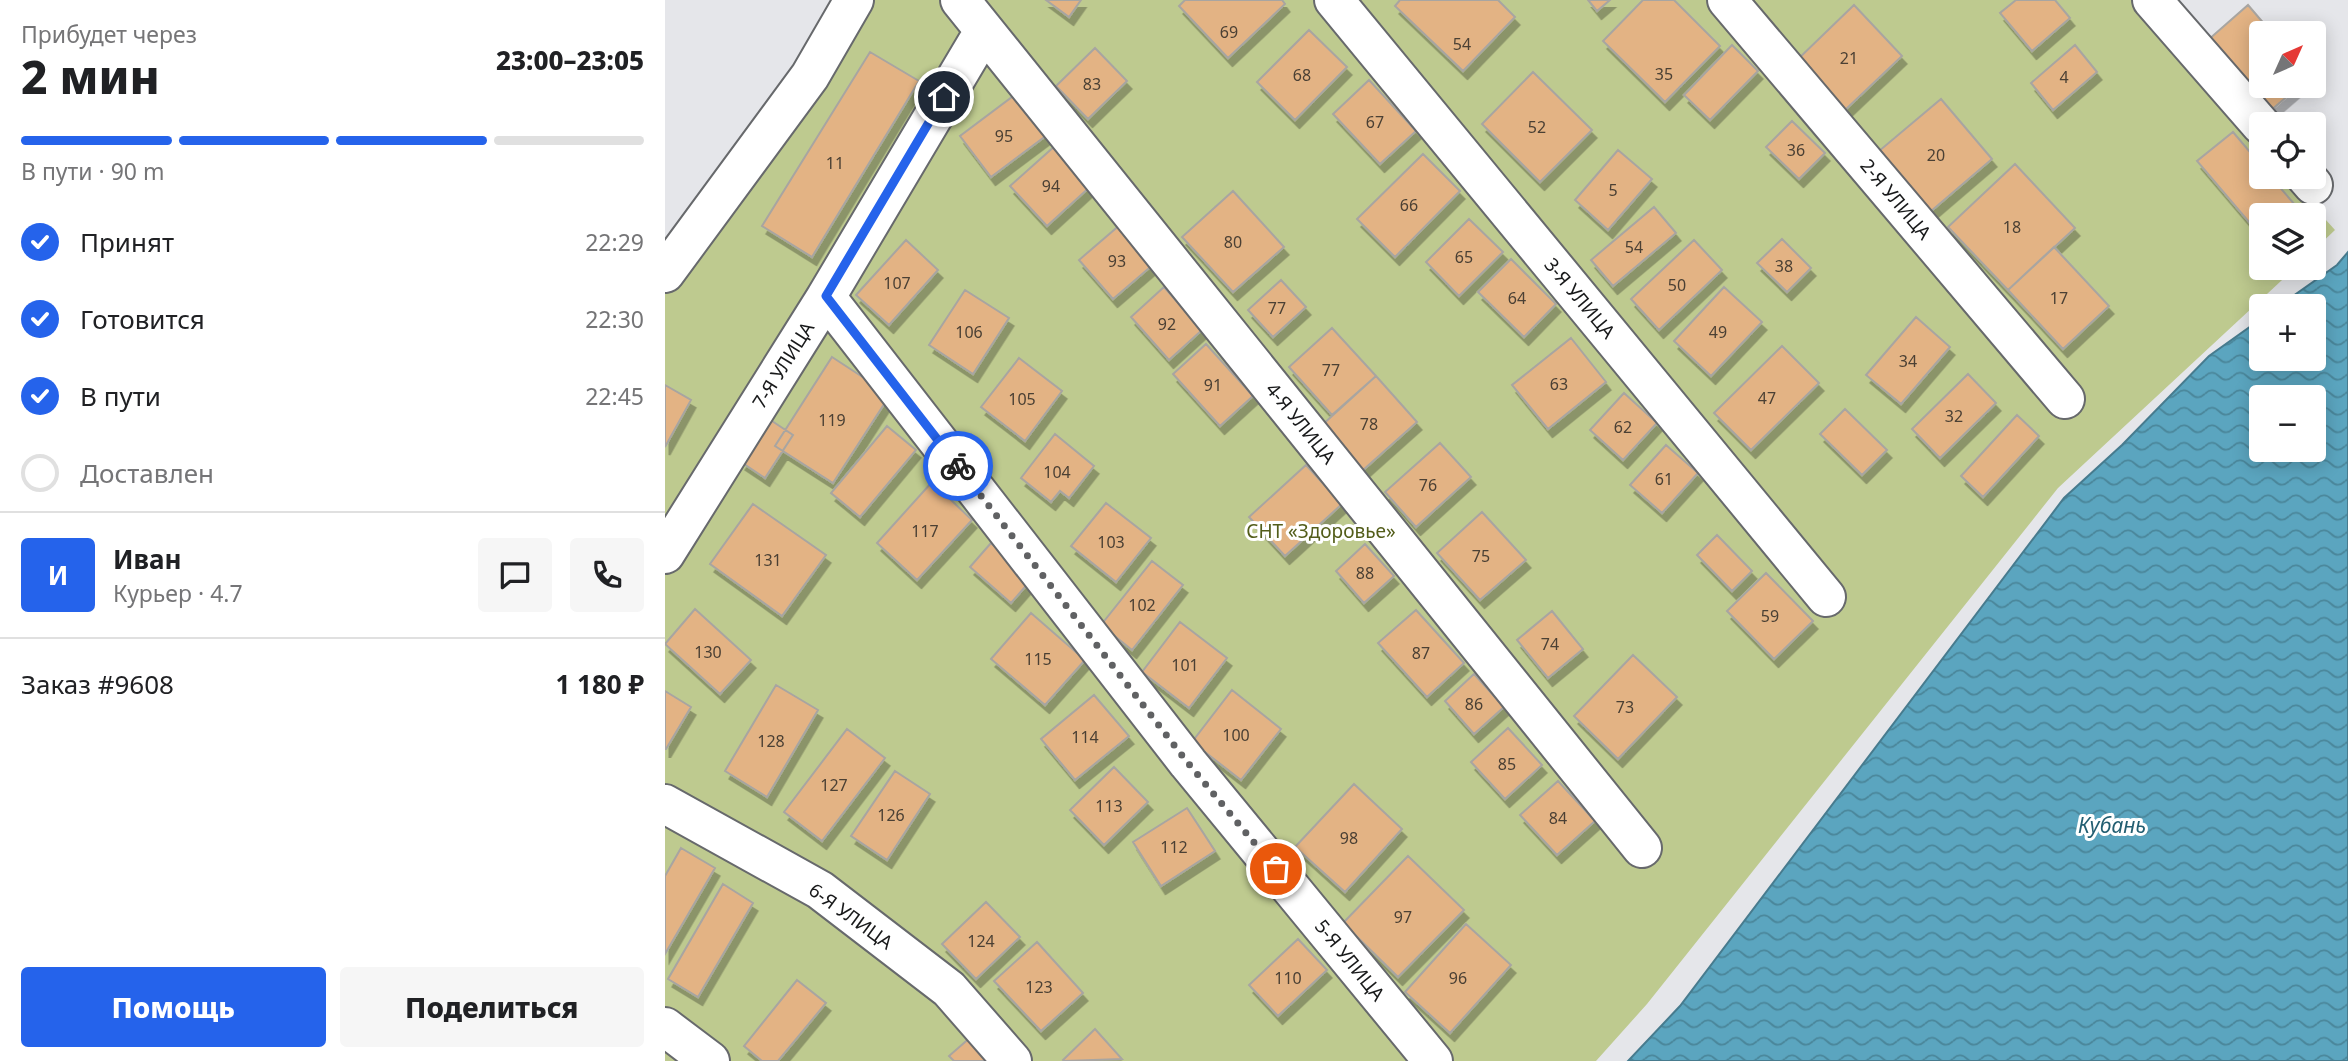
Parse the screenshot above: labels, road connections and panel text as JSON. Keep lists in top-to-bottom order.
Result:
{
  "streets": {
    "street": [
      "2-Я УЛИЦА",
      "3-Я УЛИЦА",
      "7-Я УЛИЦА",
      "4-Я УЛИЦА",
      "6-Я УЛИЦА",
      "5-Я УЛИЦА"
    ]
  },
  "crossings": [
    ["7-Я УЛИЦА", "4-Я УЛИЦА"],
    ["7-Я УЛИЦА", "5-Я УЛИЦА"]
  ],
  "water": ["Кубань"],
  "parks": ["СНТ «Здоровье»"],
  "house_numbers": [
    "69",
    "54",
    "21",
    "35",
    "68",
    "4",
    "83",
    "67",
    "52",
    "95",
    "36",
    "20",
    "11",
    "94",
    "5",
    "66",
    "18",
    "80",
    "54",
    "65",
    "93",
    "38",
    "107",
    "50",
    "64",
    "17",
    "77",
    "92",
    "106",
    "49",
    "34",
    "77",
    "63",
    "91",
    "47",
    "105",
    "32",
    "119",
    "78",
    "62",
    "104",
    "61",
    "76",
    "117",
    "103",
    "75",
    "131",
    "88",
    "102",
    "59",
    "74",
    "130",
    "87",
    "115",
    "101",
    "86",
    "73",
    "100",
    "114",
    "128",
    "85",
    "127",
    "113",
    "126",
    "84",
    "98",
    "112",
    "97",
    "124",
    "110",
    "96",
    "123"
  ],
  "north": "top right",
  "page": {
    "heading": ["2 мин", "Прибудет через", "23:00–23:05"],
    "panel": [
      "Иван",
      "Курьер · 4.7",
      "Заказ #9608",
      "1 180 ₽"
    ],
    "map_buttons": ["+", "−"],
    "bar": "В пути · 90 m",
    "list": [
      ["Принят", "22:29"],
      ["Готовится", "22:30"],
      ["В пути", "22:45"],
      "Доставлен"
    ],
    "round": "И",
    "buttons": ["Помощь", "Поделиться"]
  }
}
